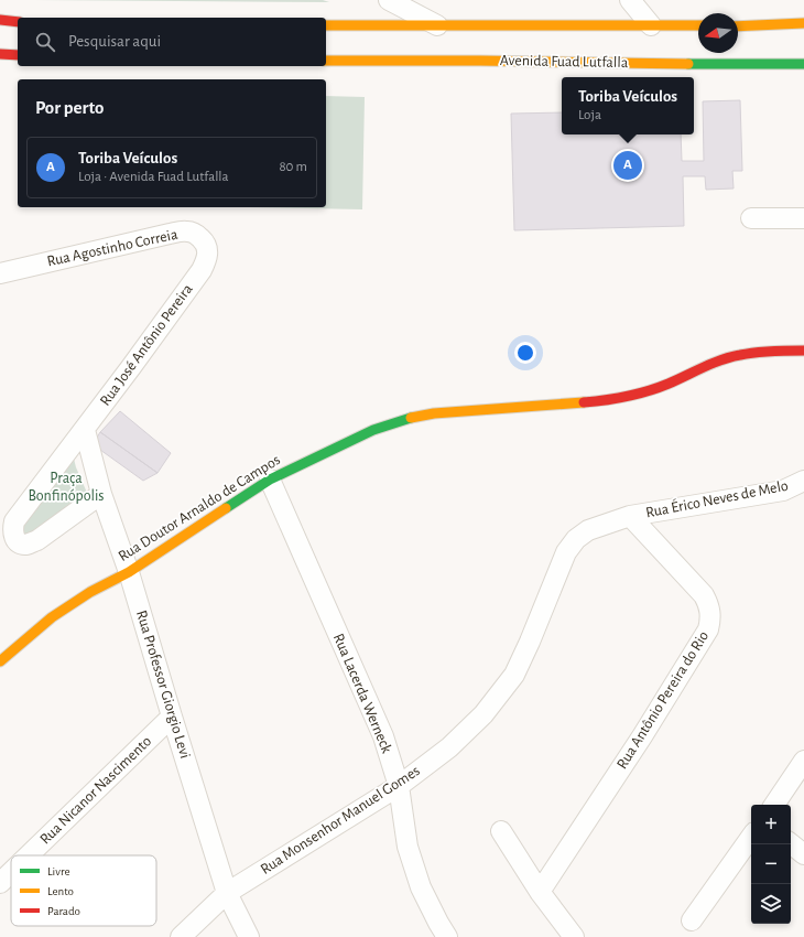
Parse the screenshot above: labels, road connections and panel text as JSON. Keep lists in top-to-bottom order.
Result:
{
  "streets": {
    "main road": ["Avenida Fuad Lutfalla", "Rua Doutor Arnaldo de Campos"],
    "street": [
      "Rua Agostinho Correia",
      "Rua José Antônio Pereira",
      "Rua Érico Neves de Melo",
      "Rua Professor Giorgio Levi",
      "Rua Lacerda Werneck",
      "Rua Antônio Pereira do Rio",
      "Rua Nicanor Nascimento",
      "Rua Monsenhor Manuel Gomes"
    ]
  },
  "crossings": [
    ["Rua Agostinho Correia", "Rua José Antônio Pereira"],
    ["Rua José Antônio Pereira", "Rua Professor Giorgio Levi"],
    ["Rua Érico Neves de Melo", "Rua Antônio Pereira do Rio"],
    ["Rua Érico Neves de Melo", "Rua Monsenhor Manuel Gomes"],
    ["Rua Doutor Arnaldo de Campos", "Rua Professor Giorgio Levi"],
    ["Rua Doutor Arnaldo de Campos", "Rua Lacerda Werneck"],
    ["Rua Professor Giorgio Levi", "Rua Nicanor Nascimento"],
    ["Rua Professor Giorgio Levi", "Rua Monsenhor Manuel Gomes"],
    ["Rua Lacerda Werneck", "Rua Monsenhor Manuel Gomes"],
    ["Rua Antônio Pereira do Rio", "Rua Monsenhor Manuel Gomes"]
  ],
  "parks": ["Praça Bonfinópolis"],
  "legend": ["Livre", "Lento", "Parado"],
  "north": "left",
  "page": {
    "search": "Pesquisar aqui",
    "popup": ["Toriba Veículos", "Loja"],
    "heading": "Por perto",
    "list": [
      {
        "mark": "A",
        "name": "Toriba Veículos",
        "note": "Loja · Avenida Fuad Lutfalla",
        "value": "80 m"
      }
    ],
    "pins": "A",
    "map_buttons": ["+", "−"]
  }
}
